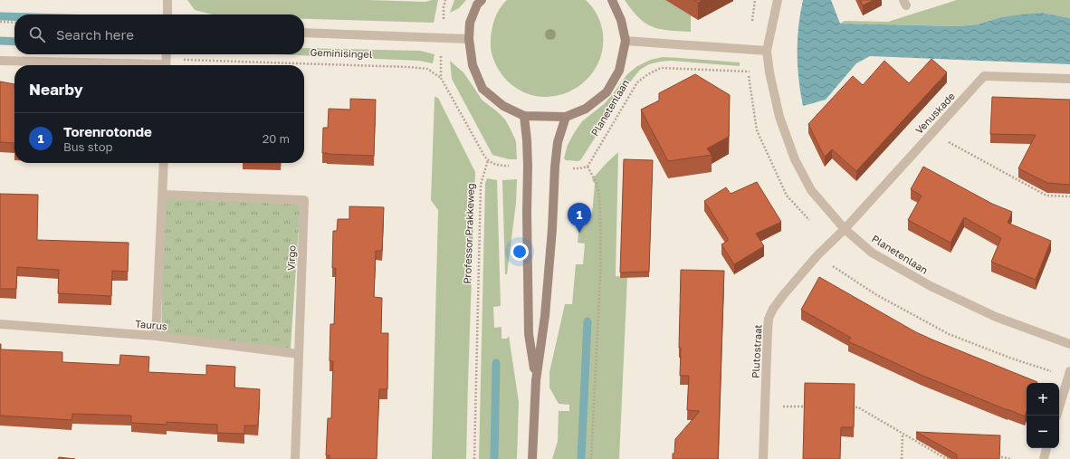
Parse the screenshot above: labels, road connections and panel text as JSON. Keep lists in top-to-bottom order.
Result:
{
  "streets": {
    "street": [
      "Geminisingel",
      "Planetenlaan",
      "Venuskade",
      "Virgo",
      "Taurus",
      "Plutostraat"
    ],
    "path": ["Professor Prakkeweg"]
  },
  "crossings": [
    ["Geminisingel", "Professor Prakkeweg"],
    ["Planetenlaan", "Venuskade"],
    ["Planetenlaan", "Plutostraat"],
    ["Venuskade", "Plutostraat"],
    ["Virgo", "Taurus"]
  ],
  "page": {
    "search": "Search here",
    "heading": "Nearby",
    "list": [
      {
        "mark": "1",
        "name": "Torenrotonde",
        "note": "Bus stop",
        "value": "20 m"
      }
    ],
    "pins": "1",
    "map_buttons": ["+", "−"]
  }
}
